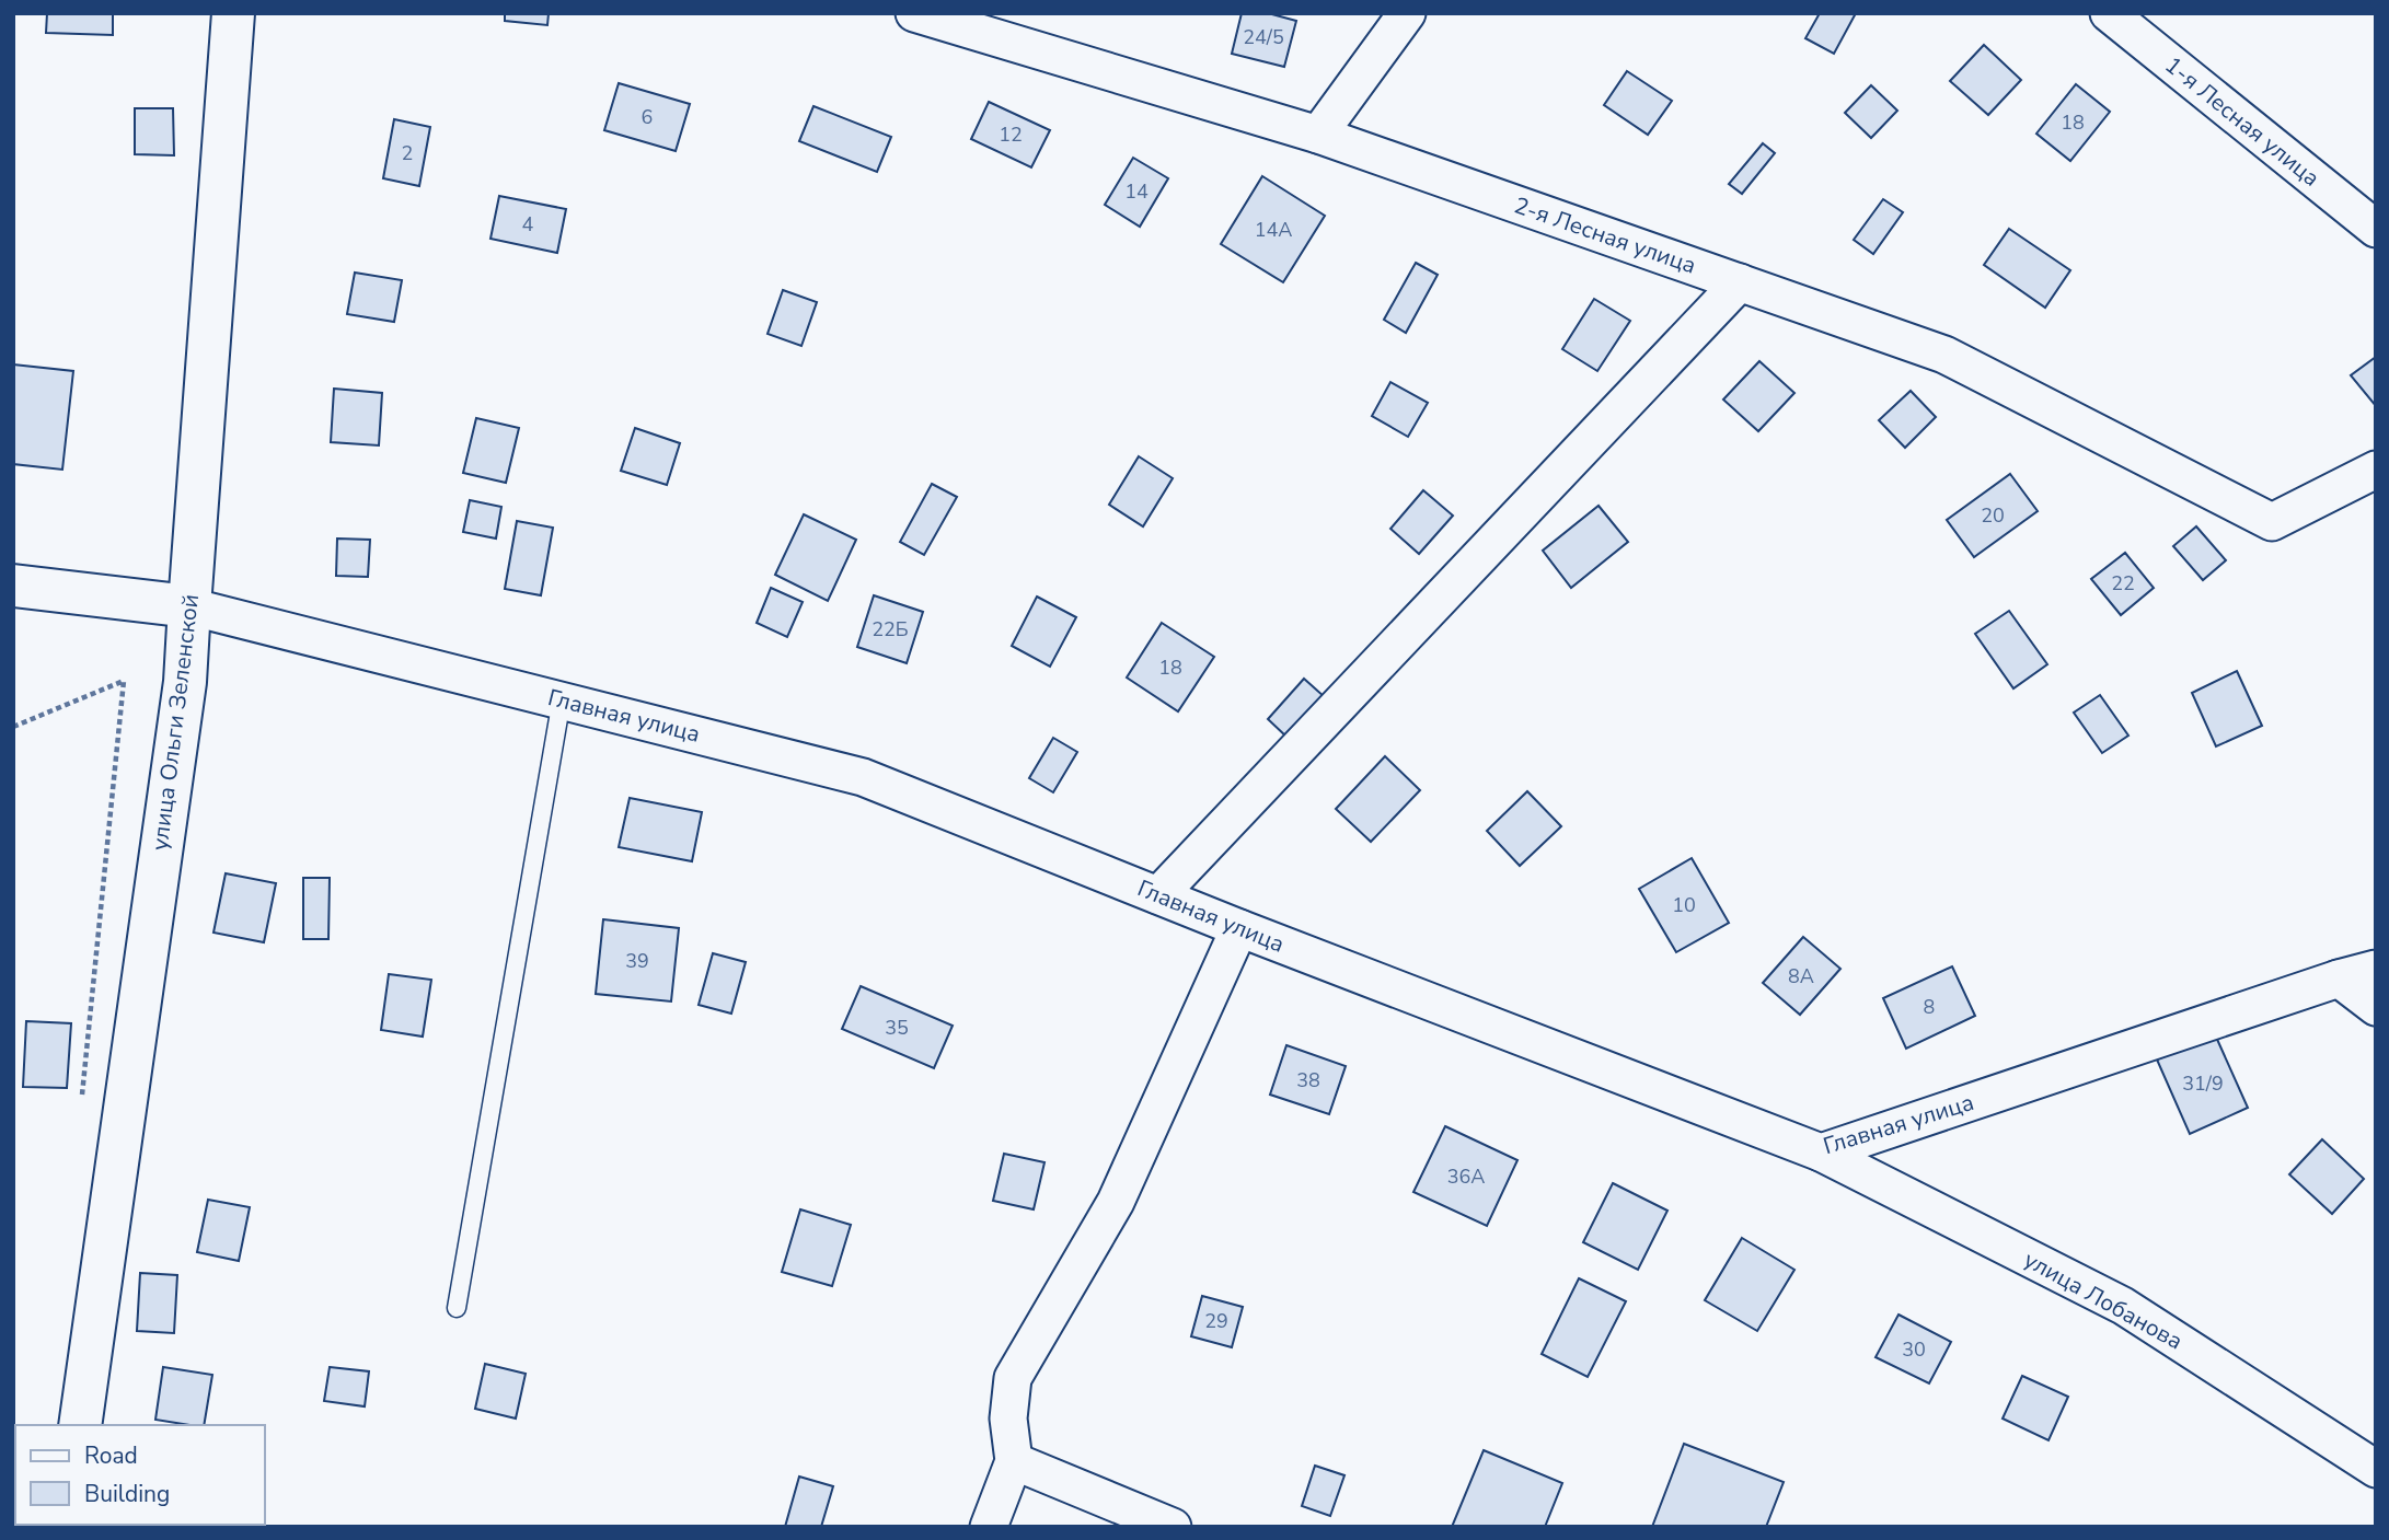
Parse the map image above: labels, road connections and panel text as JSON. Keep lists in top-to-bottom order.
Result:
{
  "streets": {
    "main road": ["Главная улица", "улица Ольги Зеленской"],
    "street": ["1-я Лесная улица", "2-я Лесная улица", "улица Лобанова"]
  },
  "crossings": [
    ["Главная улица", "улица Ольги Зеленской"],
    ["Главная улица", "улица Лобанова"]
  ],
  "house_numbers": [
    "24/5",
    "6",
    "18",
    "12",
    "2",
    "14",
    "4",
    "14А",
    "20",
    "22",
    "22Б",
    "18",
    "10",
    "39",
    "8А",
    "8",
    "35",
    "38",
    "31/9",
    "36А",
    "29",
    "30"
  ],
  "legend": ["Road", "Building"]
}
